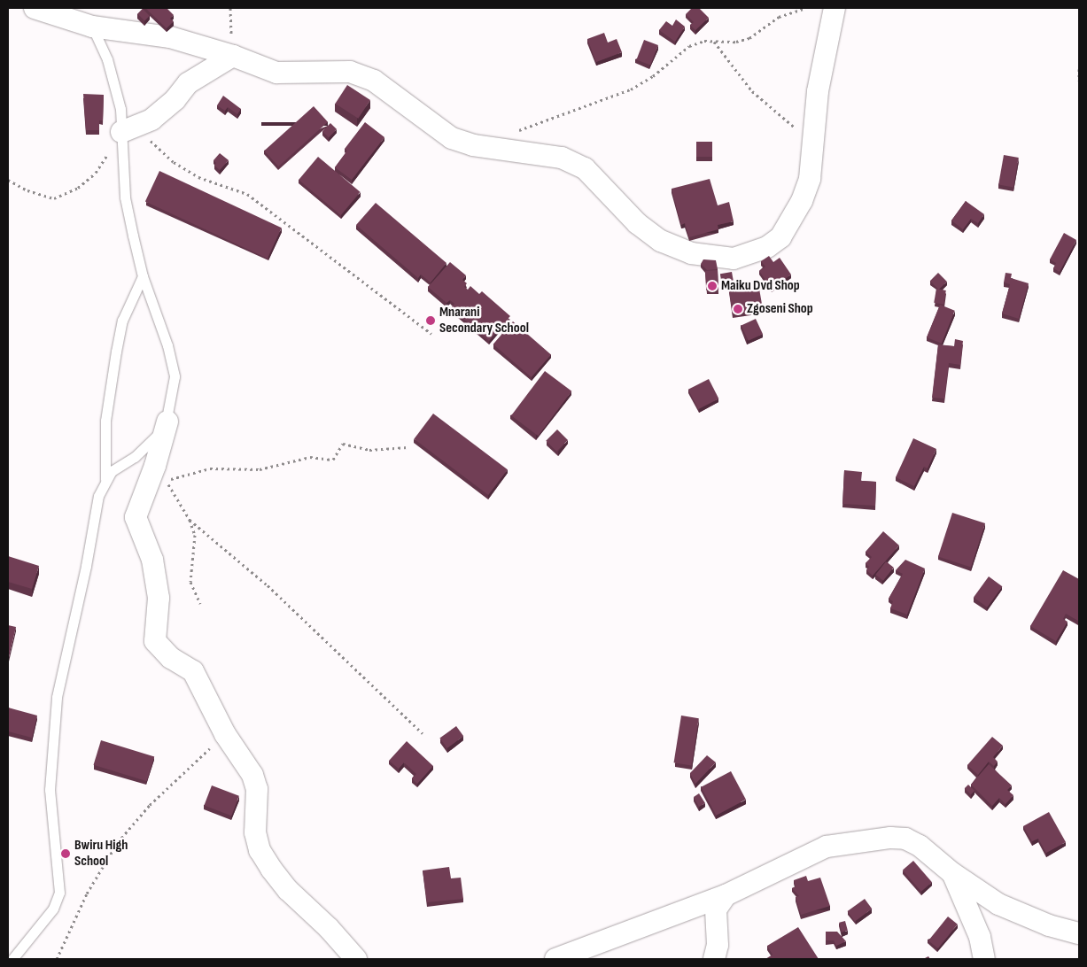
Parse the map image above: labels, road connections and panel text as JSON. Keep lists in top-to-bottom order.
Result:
{
  "places": [
    "Maiku Dvd Shop",
    "Zgoseni Shop",
    "Mnarani Secondary School",
    "Bwiru High School"
  ]
}
